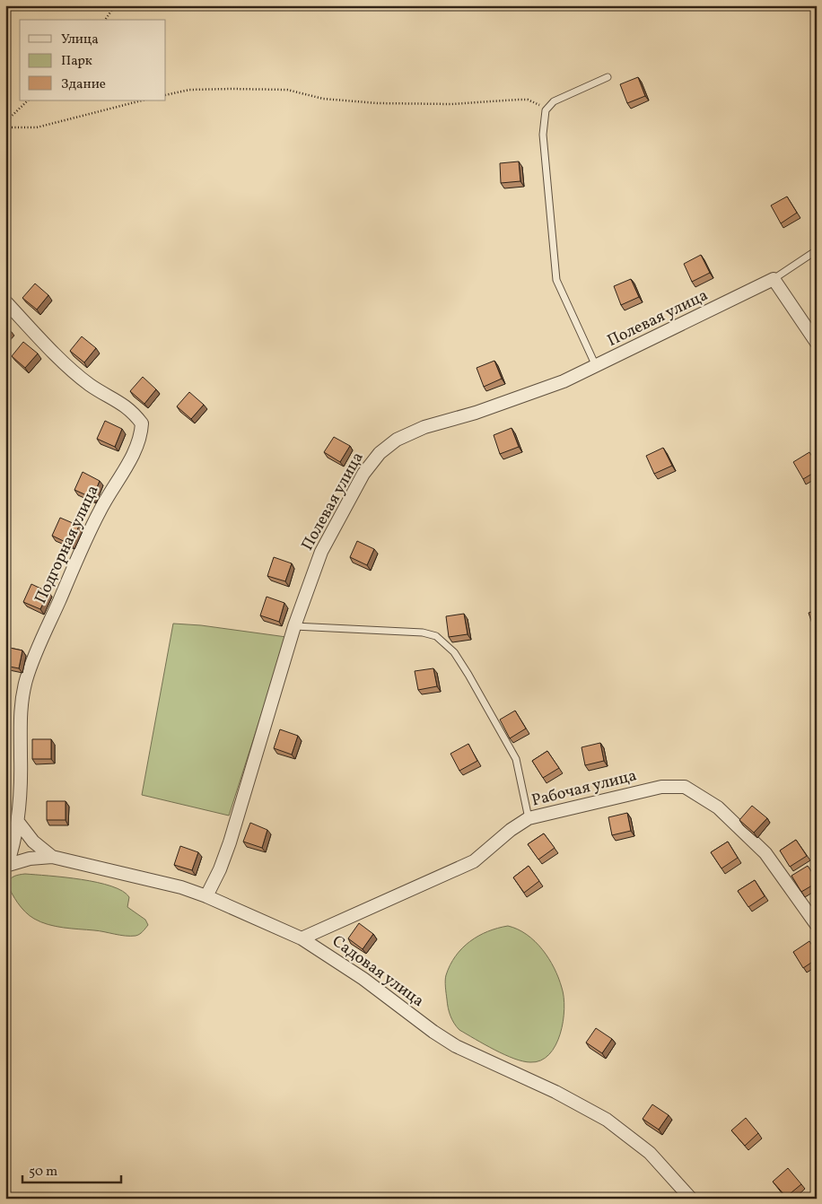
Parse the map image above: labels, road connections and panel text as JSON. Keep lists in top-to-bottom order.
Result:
{
  "streets": {
    "street": [
      "Полевая улица",
      "Подгорная улица",
      "Рабочая улица",
      "Садовая улица"
    ]
  },
  "crossings": [
    ["Полевая улица", "Садовая улица"],
    ["Подгорная улица", "Садовая улица"],
    ["Рабочая улица", "Садовая улица"]
  ],
  "legend": ["Улица", "Парк", "Здание"],
  "scale_bar": "50 m"
}
